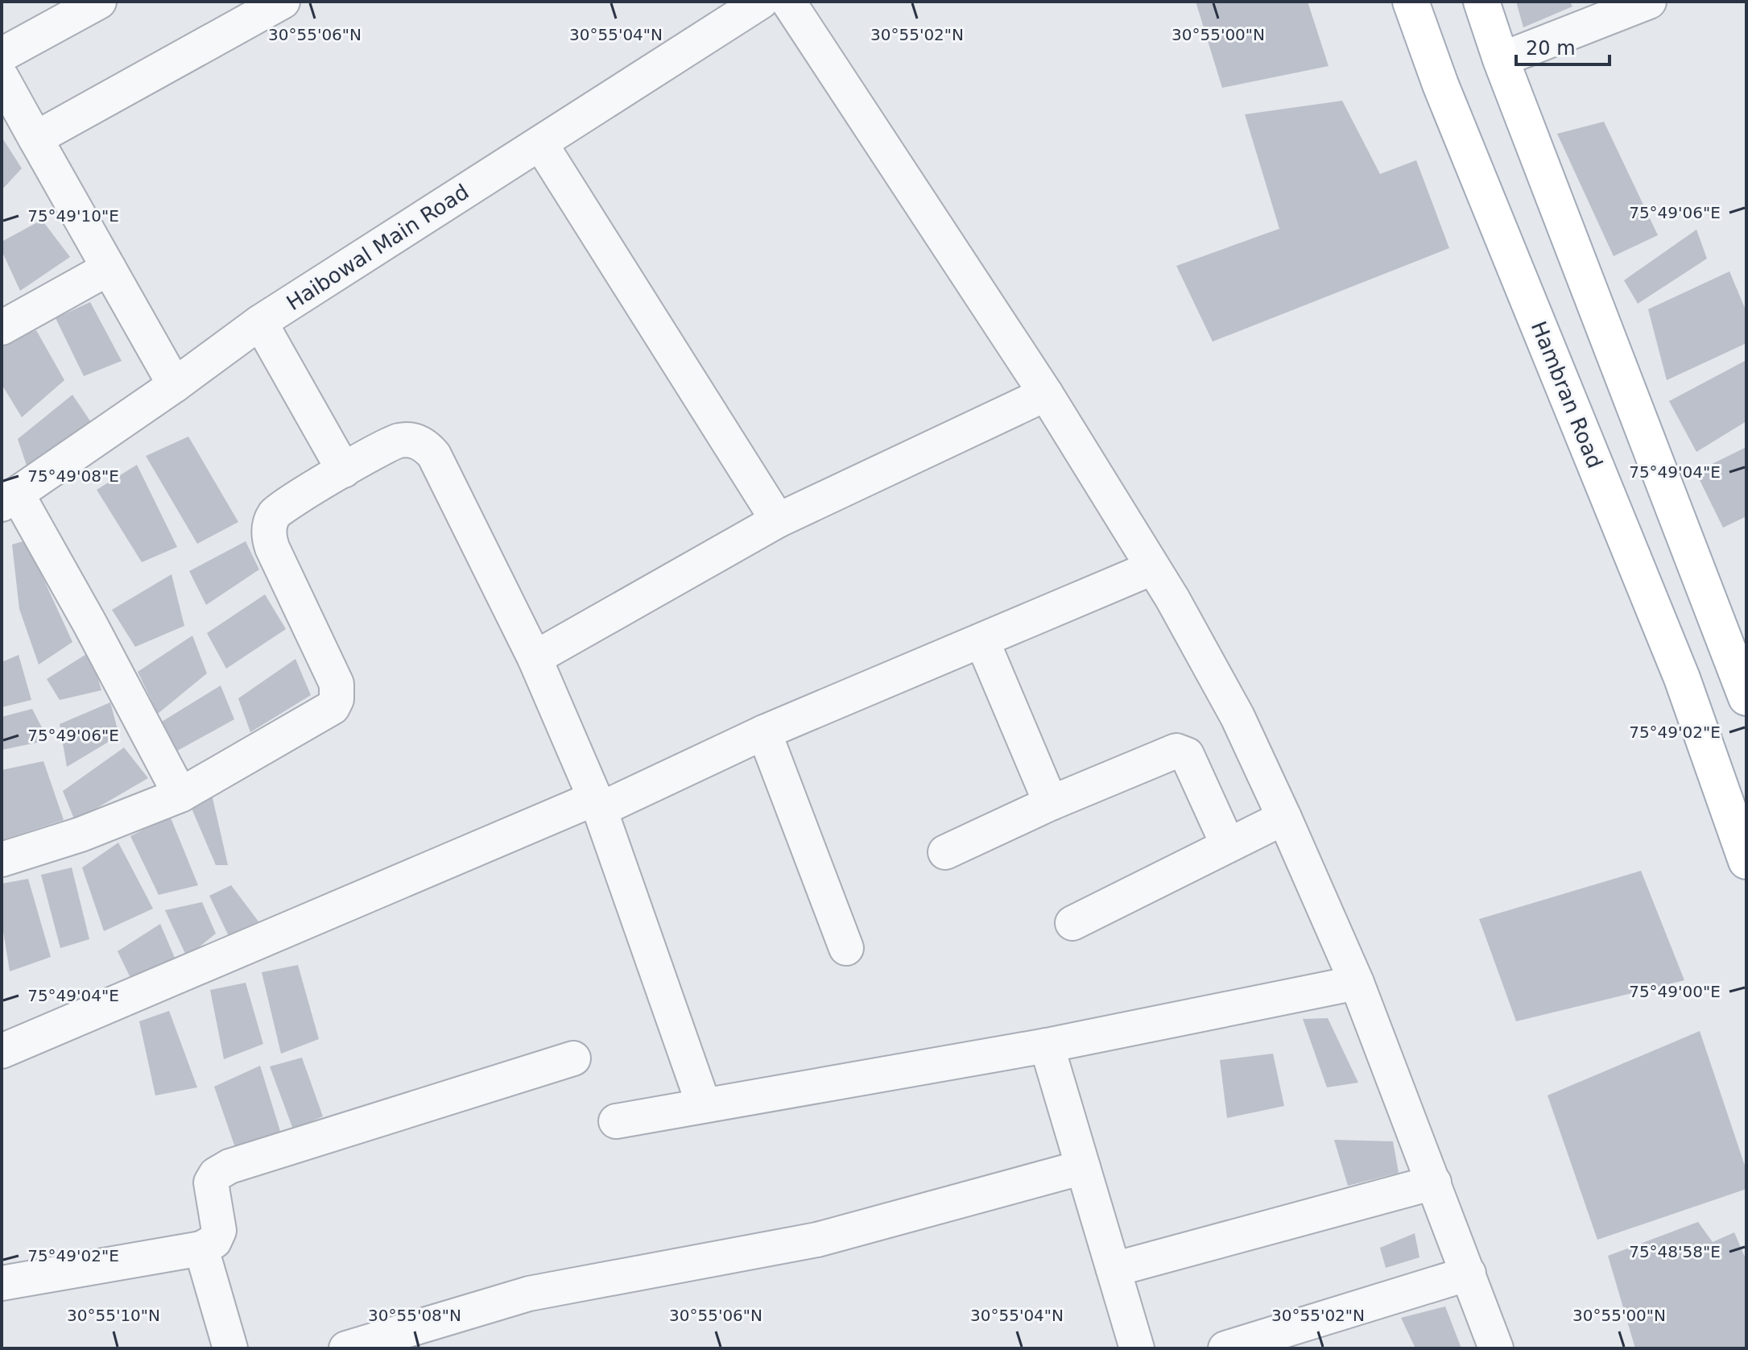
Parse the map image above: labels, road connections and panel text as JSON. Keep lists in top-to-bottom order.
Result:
{
  "streets": {
    "main road": ["Hambran Road"],
    "street": ["Haibowal Main Road"]
  },
  "scale_bar": "20 m",
  "coordinates": [
    "30°55'06\"N",
    "30°55'04\"N",
    "30°55'02\"N",
    "30°55'00\"N",
    "75°49'06\"E",
    "75°49'10\"E",
    "75°49'04\"E",
    "75°49'08\"E",
    "75°49'02\"E",
    "75°49'00\"E",
    "75°48'58\"E",
    "30°55'10\"N",
    "30°55'08\"N"
  ]
}
